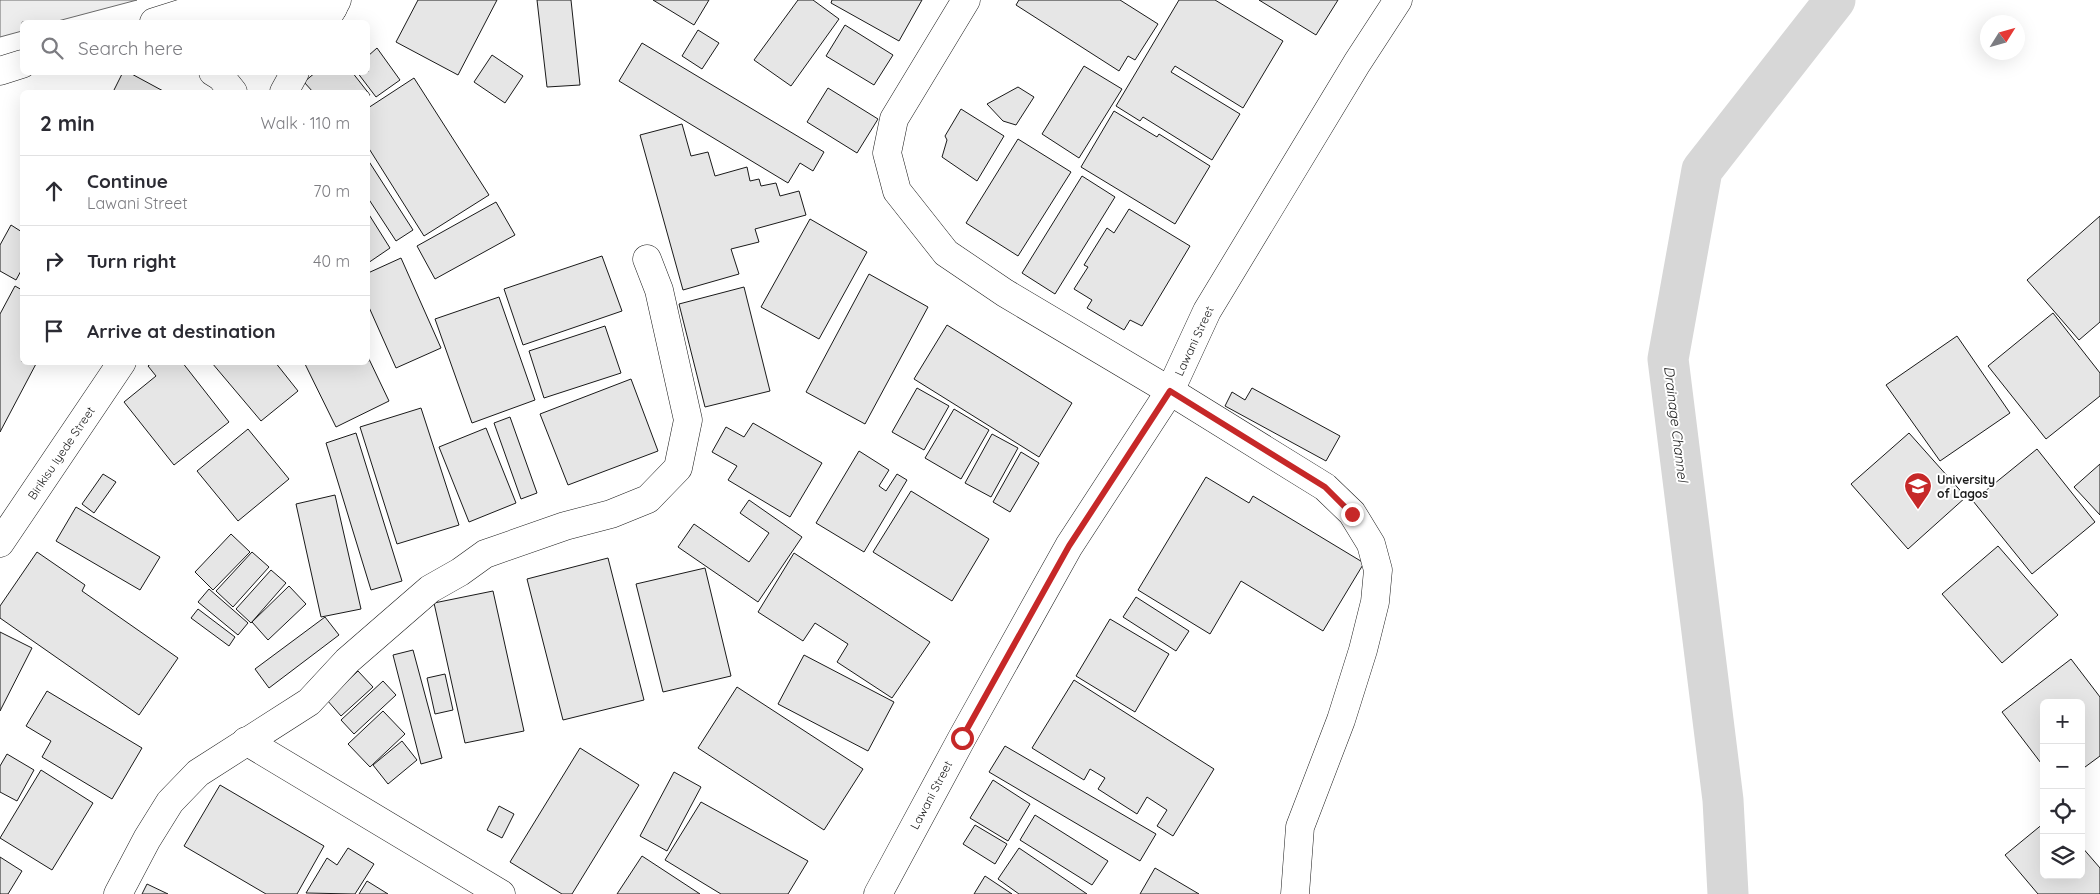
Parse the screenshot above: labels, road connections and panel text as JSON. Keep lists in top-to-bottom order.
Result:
{
  "streets": {
    "street": ["Lawani Street", "Birikisu Iyede Street"]
  },
  "water": ["Drainage Channel"],
  "places": {
    "school or university": ["University of Lagos"]
  },
  "north": "top right",
  "page": {
    "search": "Search here",
    "heading": ["2 min", "Walk · 110 m"],
    "list": [
      ["Continue", "Lawani Street", "70 m"],
      ["Turn right", "40 m"],
      "Arrive at destination"
    ],
    "map_buttons": ["+", "−"]
  }
}
